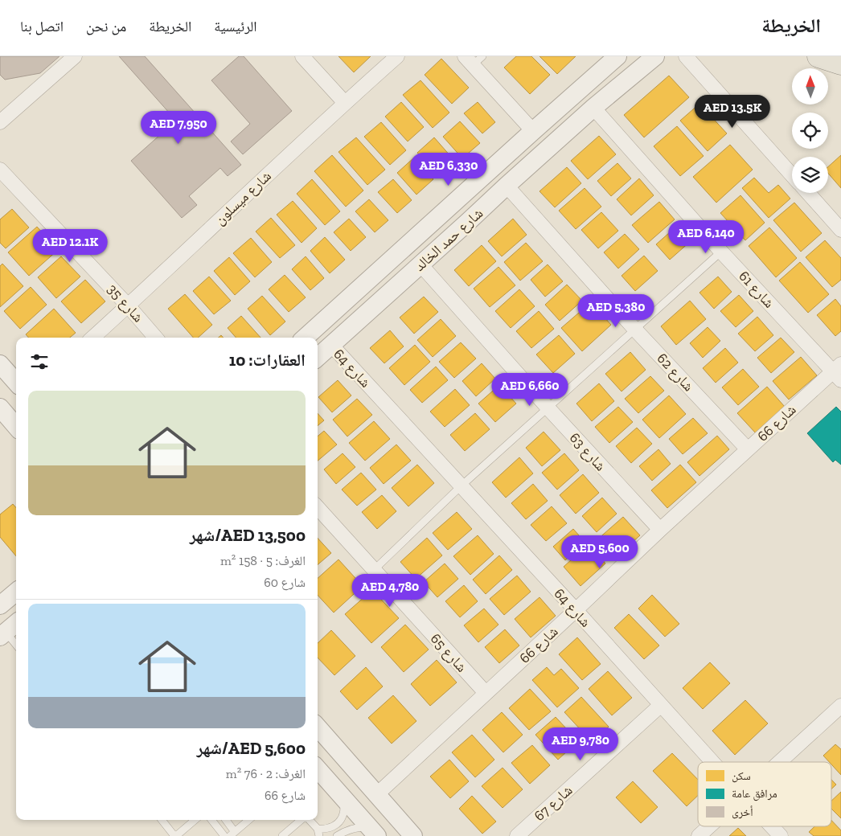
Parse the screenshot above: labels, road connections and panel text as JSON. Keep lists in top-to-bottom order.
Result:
{
  "streets": {
    "street": [
      "شارع ميسلون",
      "شارع حمد الخالد",
      "شارع 61",
      "شارع 35",
      "شارع 64",
      "شارع 62",
      "شارع 66",
      "شارع 63",
      "شارع 65",
      "شارع 67"
    ]
  },
  "crossings": [
    ["شارع ميسلون", "شارع 35"],
    ["شارع حمد الخالد", "شارع 61"],
    ["شارع حمد الخالد", "شارع 64"],
    ["شارع حمد الخالد", "شارع 62"],
    ["شارع حمد الخالد", "شارع 63"],
    ["شارع 61", "شارع 66"],
    ["شارع 64", "شارع 66"],
    ["شارع 64", "شارع 67"],
    ["شارع 62", "شارع 66"],
    ["شارع 66", "شارع 63"],
    ["شارع 66", "شارع 65"]
  ],
  "legend": ["سكن", "مرافق عامة", "أخرى"],
  "north": "top",
  "page": {
    "header": "الخريطة",
    "nav": [
      "الرئيسية",
      "الخريطة",
      "من نحن",
      "اتصل بنا"
    ],
    "price": [
      "AED 13.5K",
      "AED 7,950",
      "AED 6,330",
      "AED 6,140",
      "AED 12.1K",
      "AED 5,380",
      "AED 6,660",
      "AED 5,600",
      "AED 4,780",
      "AED 9,780"
    ],
    "heading": "العقارات: 10",
    "list": [
      {
        "name": "AED 13,500/شهر",
        "note": "الغرف: 5 · 158 m² · شارع 60"
      },
      {
        "name": "AED 5,600/شهر",
        "note": "الغرف: 2 · 76 m² · شارع 66"
      }
    ]
  }
}
